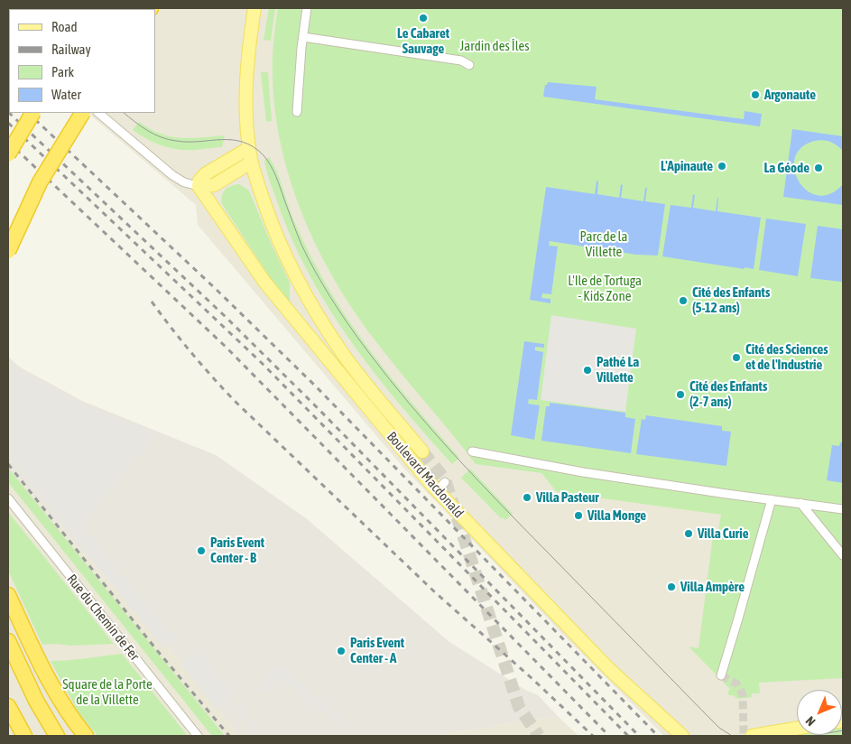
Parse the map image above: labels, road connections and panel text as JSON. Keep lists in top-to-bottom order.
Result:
{
  "streets": {
    "main road": ["Boulevard Macdonald"],
    "street": ["Rue du Chemin de Fer"]
  },
  "parks": [
    "Jardin des Îles",
    "Parc de la Villette",
    "L'Ile de Tortuga - Kids Zone",
    "Square de la Porte de la Villette"
  ],
  "places": [
    "Le Cabaret Sauvage",
    "Argonaute",
    "L'Apinaute",
    "La Géode",
    "Cité des Enfants (5-12 ans)",
    "Cité des Sciences et de l'Industrie",
    "Pathé La Villette",
    "Cité des Enfants (2-7 ans)",
    "Villa Pasteur",
    "Villa Monge",
    "Villa Curie",
    "Paris Event Center - B",
    "Villa Ampère",
    "Paris Event Center - A"
  ],
  "legend": [
    "Road",
    "Railway",
    "Park",
    "Water"
  ],
  "north": "bottom left"
}
